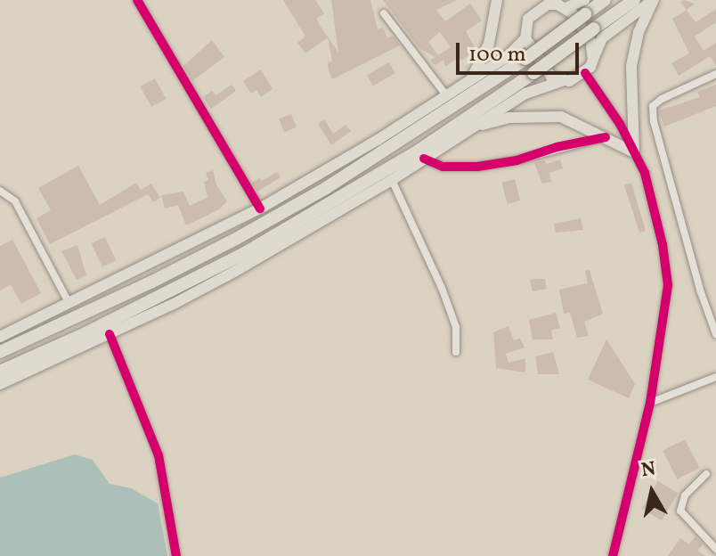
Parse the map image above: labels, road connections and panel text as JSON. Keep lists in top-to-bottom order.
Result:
{
  "scale_bar": "100 m",
  "north": "top"
}
